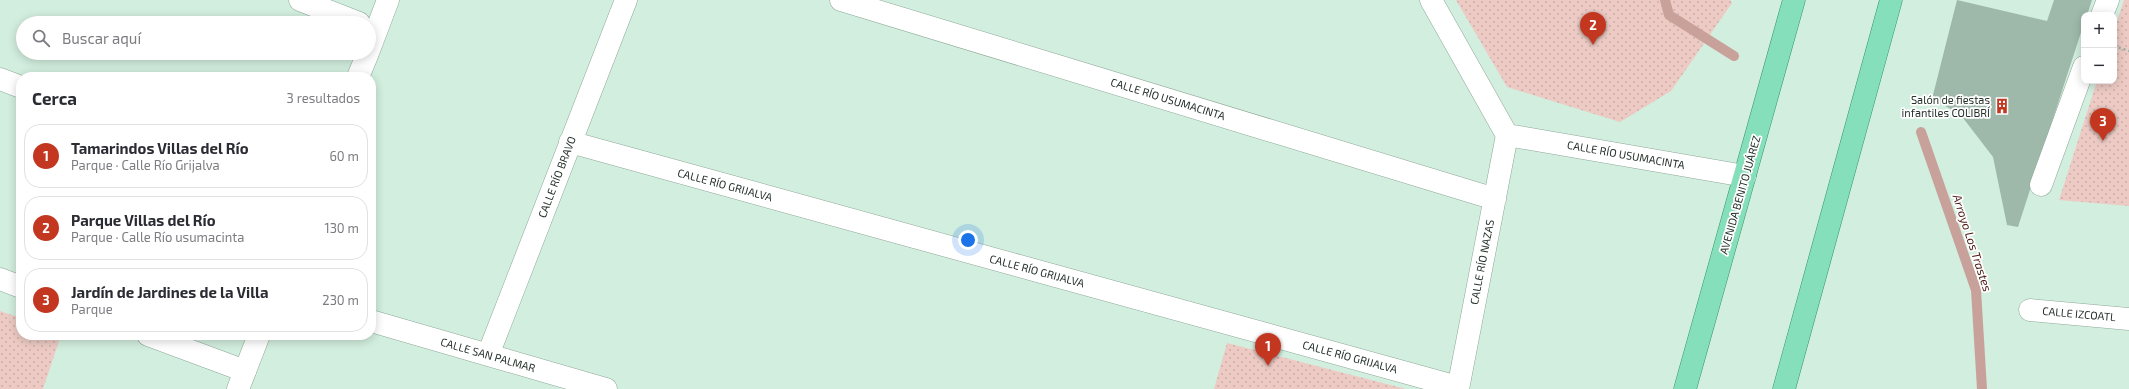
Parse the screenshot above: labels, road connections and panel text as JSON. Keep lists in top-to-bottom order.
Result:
{
  "streets": {
    "main road": ["AVENIDA BENITO JUÁREZ"],
    "street": [
      "CALLE RÍO USUMACINTA",
      "CALLE RÍO BRAVO",
      "CALLE RÍO GRIJALVA",
      "CALLE RÍO NAZAS",
      "CALLE IZCOATL",
      "CALLE SAN PALMAR"
    ]
  },
  "crossings": [
    ["CALLE RÍO USUMACINTA", "AVENIDA BENITO JUÁREZ"],
    ["CALLE RÍO USUMACINTA", "CALLE RÍO NAZAS"],
    ["CALLE RÍO BRAVO", "CALLE RÍO GRIJALVA"],
    ["CALLE RÍO BRAVO", "CALLE SAN PALMAR"],
    ["CALLE RÍO GRIJALVA", "CALLE RÍO NAZAS"]
  ],
  "water": ["Arroyo Los Trastes"],
  "places": {
    "building": ["Salón de fiestas infantiles COLIBRÍ"]
  },
  "page": {
    "map_buttons": ["+", "−"],
    "pins": ["2", "3", "1"],
    "search": "Buscar aquí",
    "heading": ["Cerca", "3 resultados"],
    "list": [
      {
        "mark": "1",
        "name": "Tamarindos Villas del Río",
        "note": "Parque · Calle Río Grijalva",
        "value": "60 m"
      },
      {
        "mark": "2",
        "name": "Parque Villas del Río",
        "note": "Parque · Calle Río usumacinta",
        "value": "130 m"
      },
      {
        "mark": "3",
        "name": "Jardín de Jardines de la Villa",
        "note": "Parque",
        "value": "230 m"
      }
    ]
  }
}
